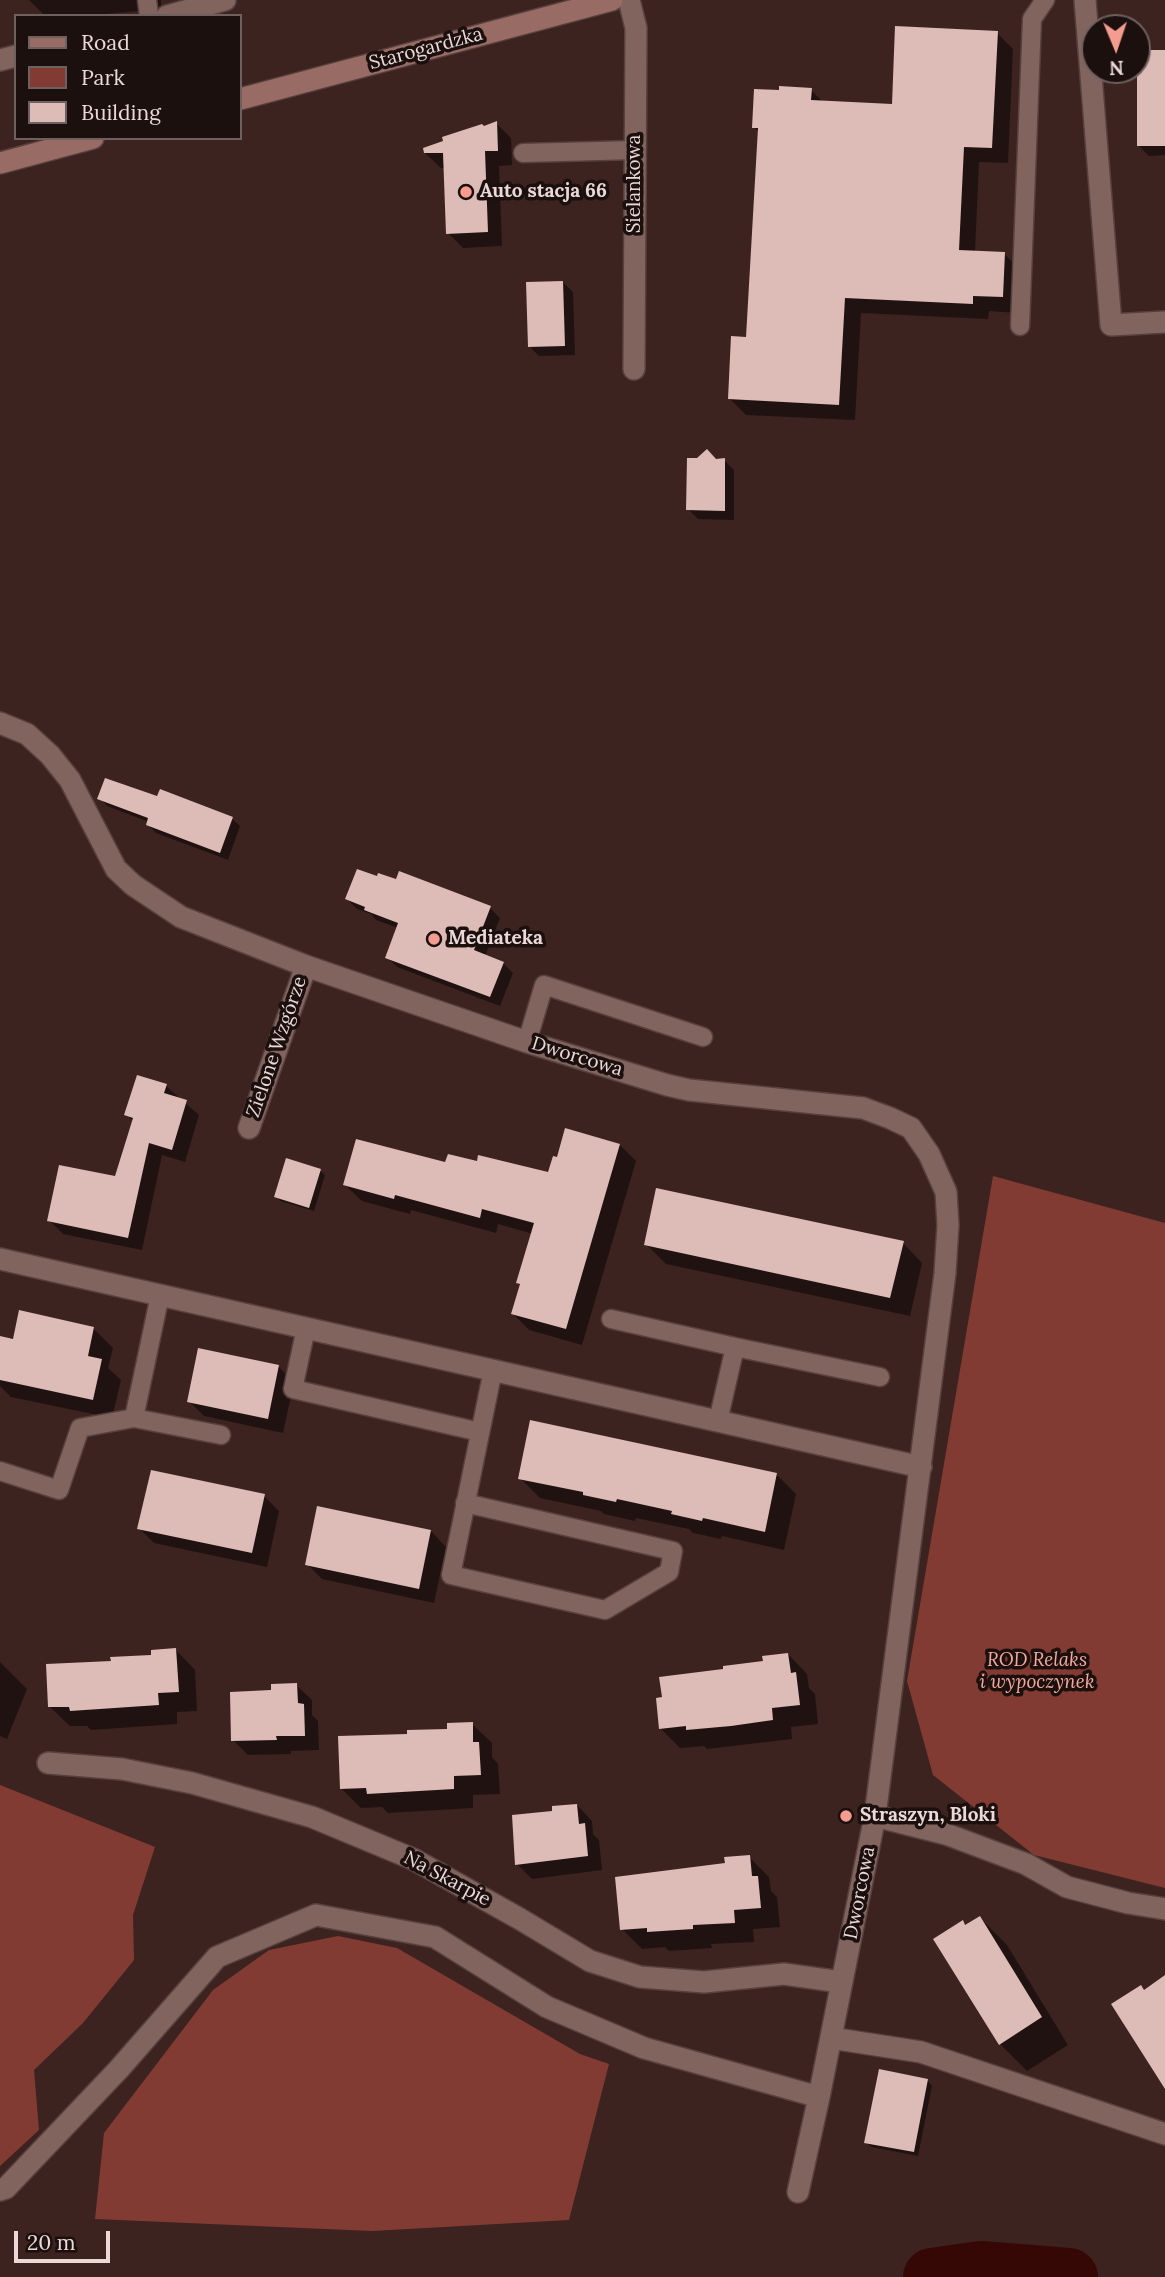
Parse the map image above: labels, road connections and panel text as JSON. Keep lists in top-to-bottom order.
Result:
{
  "streets": {
    "main road": ["Starogardzka"],
    "street": [
      "Sielankowa",
      "Zielone Wzgórze",
      "Dworcowa",
      "Na Skarpie"
    ]
  },
  "crossings": [
    ["Zielone Wzgórze", "Dworcowa"],
    ["Dworcowa", "Na Skarpie"]
  ],
  "parks": ["ROD Relaks i wypoczynek"],
  "places": ["Auto stacja 66", "Mediateka", "Straszyn, Bloki"],
  "legend": ["Road", "Park", "Building"],
  "scale_bar": "20 m",
  "north": "bottom"
}
